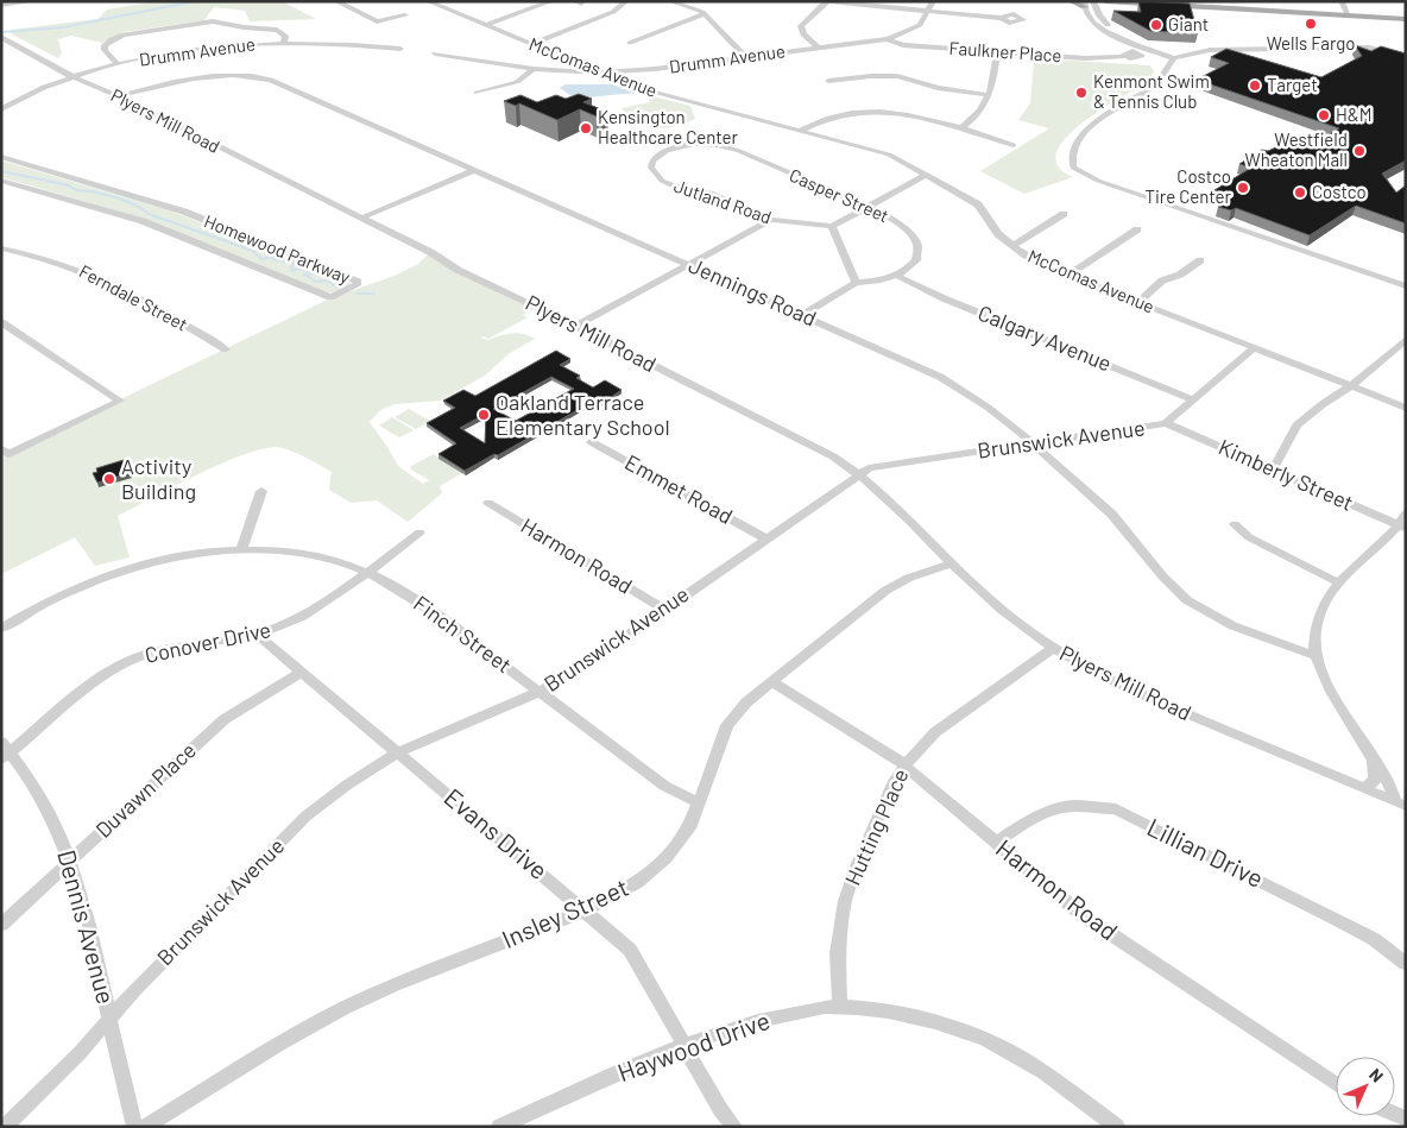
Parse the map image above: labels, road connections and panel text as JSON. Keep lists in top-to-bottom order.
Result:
{
  "streets": {
    "street": [
      "Drumm Avenue",
      "Faulkner Place",
      "McComas Avenue",
      "Plyers Mill Road",
      "Casper Street",
      "Jutland Road",
      "Homewood Parkway",
      "Jennings Road",
      "Ferndale Street",
      "Calgary Avenue",
      "Brunswick Avenue",
      "Kimberly Street",
      "Emmet Road",
      "Harmon Road",
      "Finch Street",
      "Conover Drive",
      "Duvawn Place",
      "Hutting Place",
      "Evans Drive",
      "Lillian Drive",
      "Insley Street",
      "Dennis Avenue",
      "Haywood Drive"
    ]
  },
  "crossings": [
    ["Drumm Avenue", "Faulkner Place"],
    ["Drumm Avenue", "McComas Avenue"],
    ["Drumm Avenue", "Plyers Mill Road"],
    ["McComas Avenue", "Brunswick Avenue"],
    ["Plyers Mill Road", "Jennings Road"],
    ["Plyers Mill Road", "Brunswick Avenue"],
    ["Plyers Mill Road", "Hutting Place"],
    ["Plyers Mill Road", "Insley Street"],
    ["Casper Street", "Jutland Road"],
    ["Casper Street", "Calgary Avenue"],
    ["Jutland Road", "Calgary Avenue"],
    ["Jennings Road", "Brunswick Avenue"],
    ["Calgary Avenue", "Brunswick Avenue"],
    ["Brunswick Avenue", "Kimberly Street"],
    ["Brunswick Avenue", "Emmet Road"],
    ["Brunswick Avenue", "Harmon Road"],
    ["Brunswick Avenue", "Finch Street"],
    ["Brunswick Avenue", "Evans Drive"],
    ["Brunswick Avenue", "Dennis Avenue"],
    ["Harmon Road", "Hutting Place"],
    ["Harmon Road", "Lillian Drive"],
    ["Harmon Road", "Insley Street"],
    ["Finch Street", "Conover Drive"],
    ["Finch Street", "Insley Street"],
    ["Conover Drive", "Evans Drive"],
    ["Conover Drive", "Dennis Avenue"],
    ["Duvawn Place", "Evans Drive"],
    ["Duvawn Place", "Dennis Avenue"],
    ["Hutting Place", "Haywood Drive"],
    ["Evans Drive", "Insley Street"],
    ["Evans Drive", "Haywood Drive"]
  ],
  "places": [
    "Wells Fargo",
    "Giant",
    "Target",
    "Kenmont Swim & Tennis Club",
    "H&M",
    "Kensington Healthcare Center",
    "Westfield Wheaton Mall",
    "Costco Tire Center",
    "Costco",
    "Oakland Terrace Elementary School",
    "Activity Building"
  ],
  "north": "top right"
}
